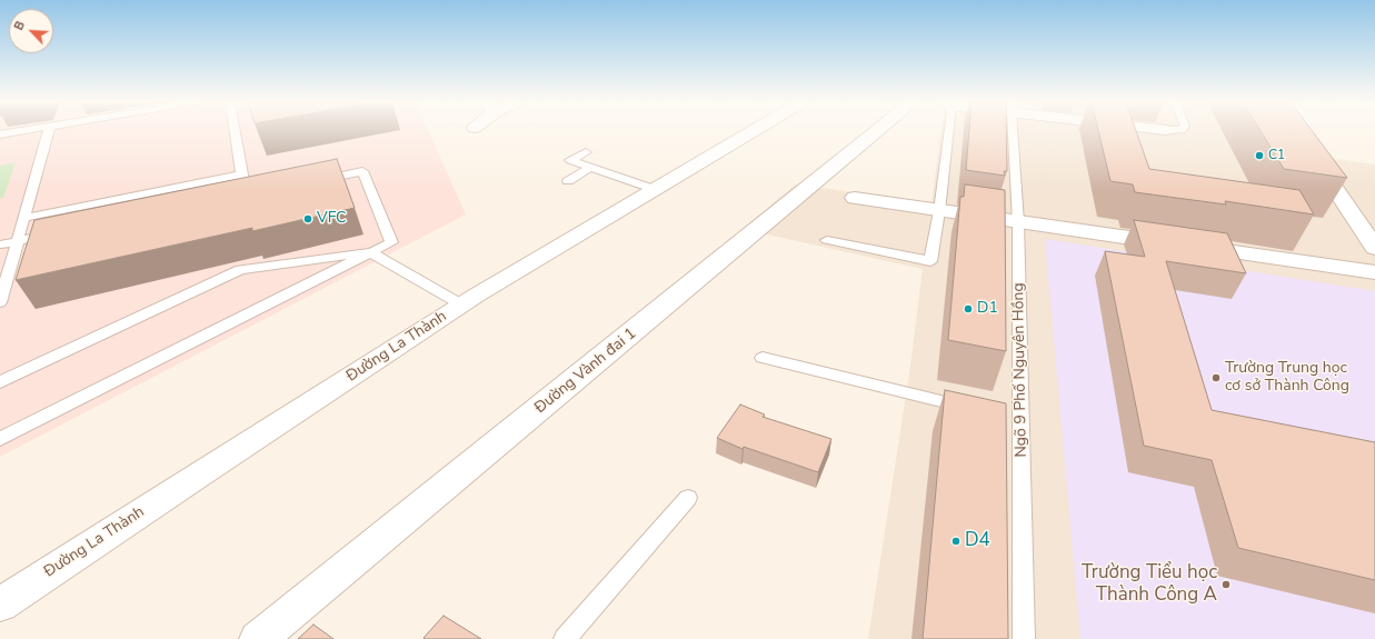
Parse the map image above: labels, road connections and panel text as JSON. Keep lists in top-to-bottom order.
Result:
{
  "streets": {
    "street": ["Đường La Thành", "Đường Vành đai 1"],
    "lane": ["Ngõ 9 Phố Nguyên Hồng"]
  },
  "places": [
    "C1",
    "VFC",
    "D1",
    "Trường Trung học cơ sở Thành Công",
    "D4",
    "Trường Tiểu học Thành Công A"
  ],
  "north": "top left"
}
